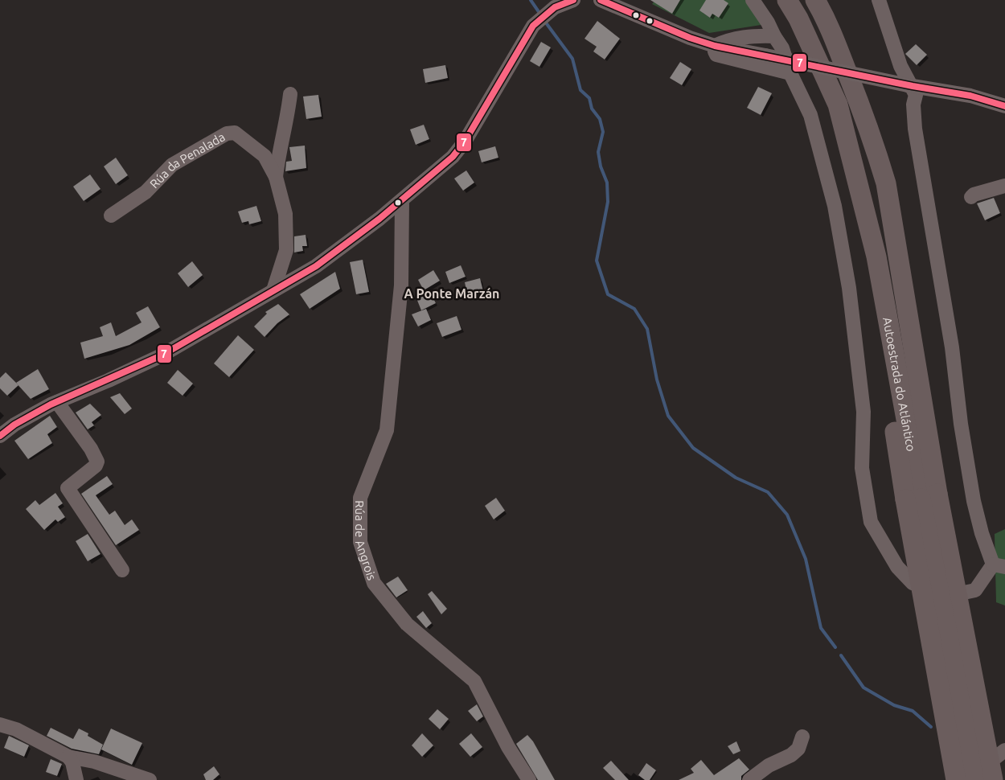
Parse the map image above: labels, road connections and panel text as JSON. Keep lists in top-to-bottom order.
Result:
{
  "streets": {
    "highway": ["Autoestrada do Atlántico"],
    "street": ["Rúa da Penalada", "Rúa de Angrois"]
  },
  "districts": ["A Ponte Marzán"],
  "lines": ["transit line 7"]
}
